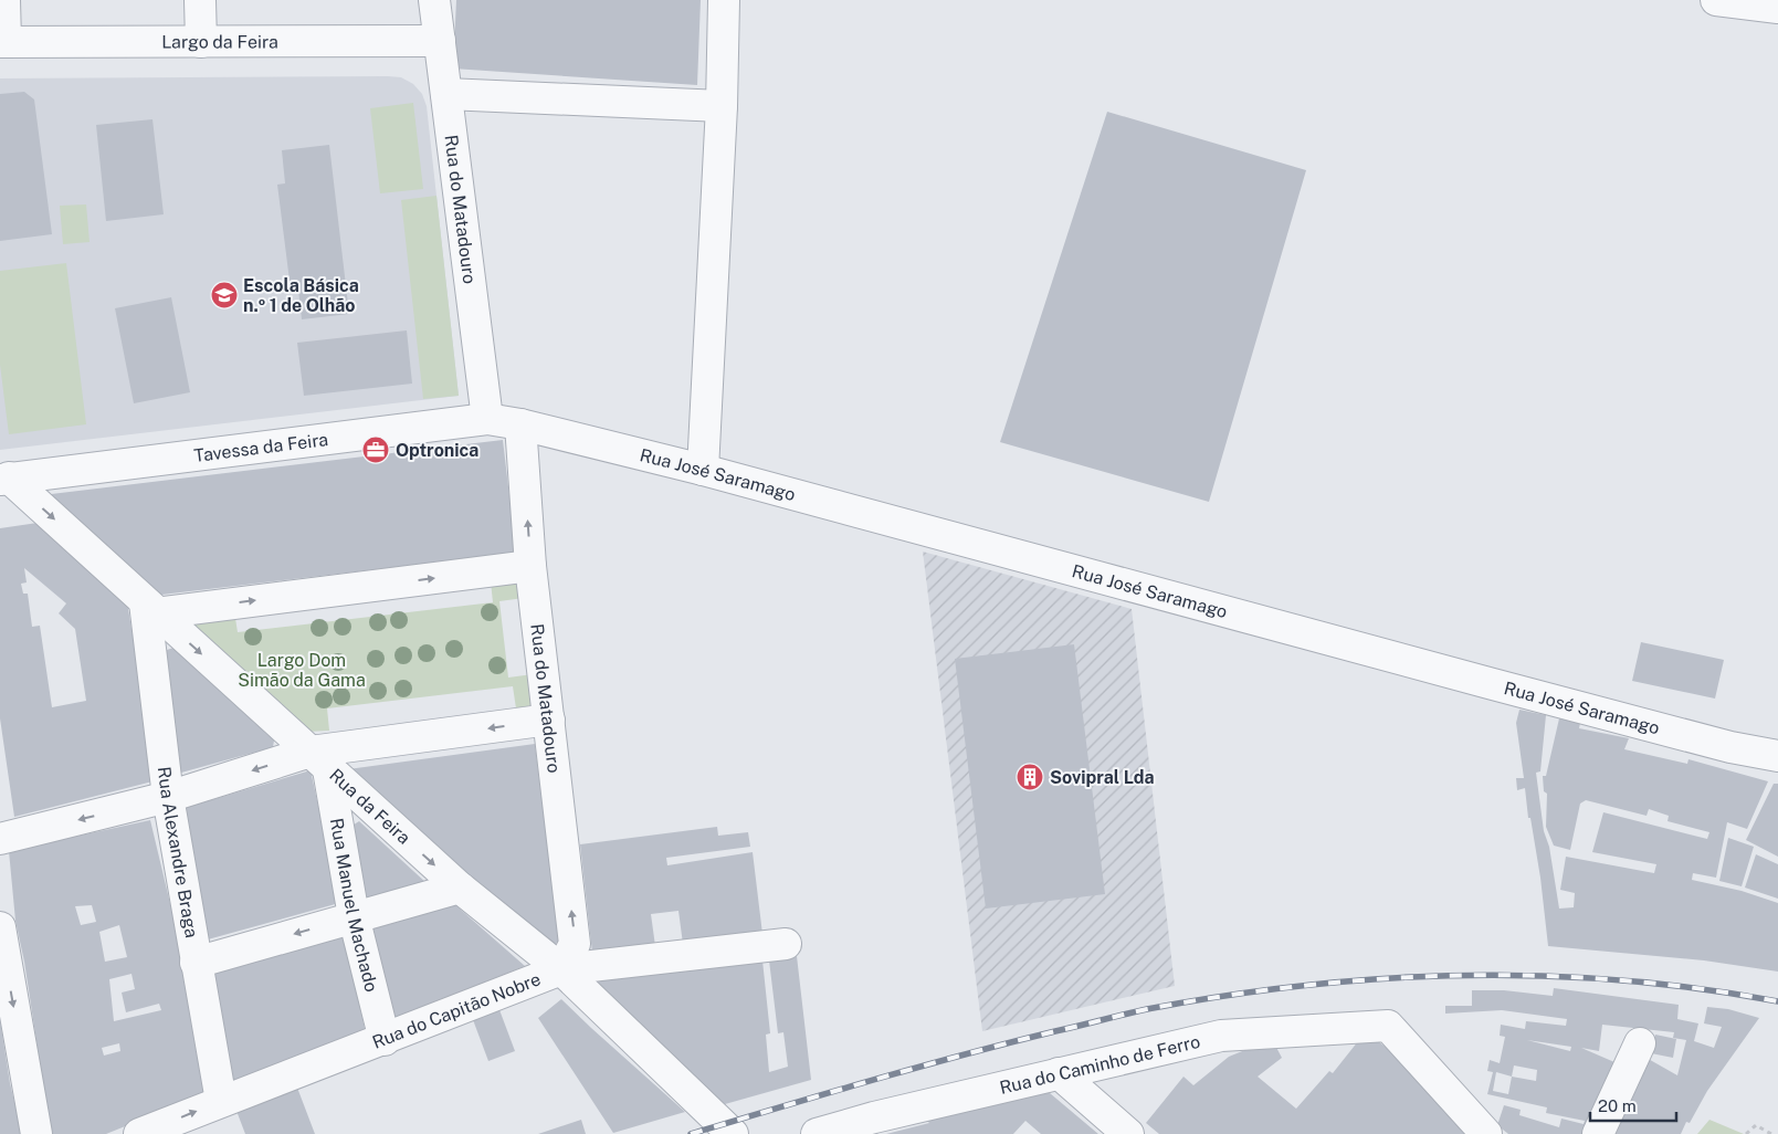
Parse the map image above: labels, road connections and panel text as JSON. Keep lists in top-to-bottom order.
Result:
{
  "streets": {
    "street": [
      "Largo da Feira",
      "Rua do Matadouro",
      "Tavessa da Feira",
      "Rua José Saramago",
      "Rua da Feira",
      "Rua Alexandre Braga",
      "Rua Manuel Machado",
      "Rua do Capitão Nobre",
      "Rua do Caminho de Ferro"
    ]
  },
  "crossings": [
    ["Largo da Feira", "Rua do Matadouro"],
    ["Rua do Matadouro", "Tavessa da Feira"],
    ["Rua do Matadouro", "Rua José Saramago"],
    ["Rua do Matadouro", "Rua da Feira"],
    ["Rua do Matadouro", "Rua do Capitão Nobre"],
    ["Tavessa da Feira", "Rua José Saramago"],
    ["Tavessa da Feira", "Rua da Feira"],
    ["Rua da Feira", "Rua Alexandre Braga"],
    ["Rua da Feira", "Rua Manuel Machado"],
    ["Rua da Feira", "Rua do Capitão Nobre"],
    ["Rua Alexandre Braga", "Rua do Capitão Nobre"],
    ["Rua Manuel Machado", "Rua do Capitão Nobre"]
  ],
  "one_way": ["Rua do Matadouro", "Rua da Feira"],
  "parks": ["Largo Dom Simão da Gama"],
  "places": {
    "school or university": ["Escola Básica n.º 1 de Olhão"],
    "office": ["Optronica"],
    "building": ["Sovipral Lda"]
  },
  "scale_bar": "20 m"
}
